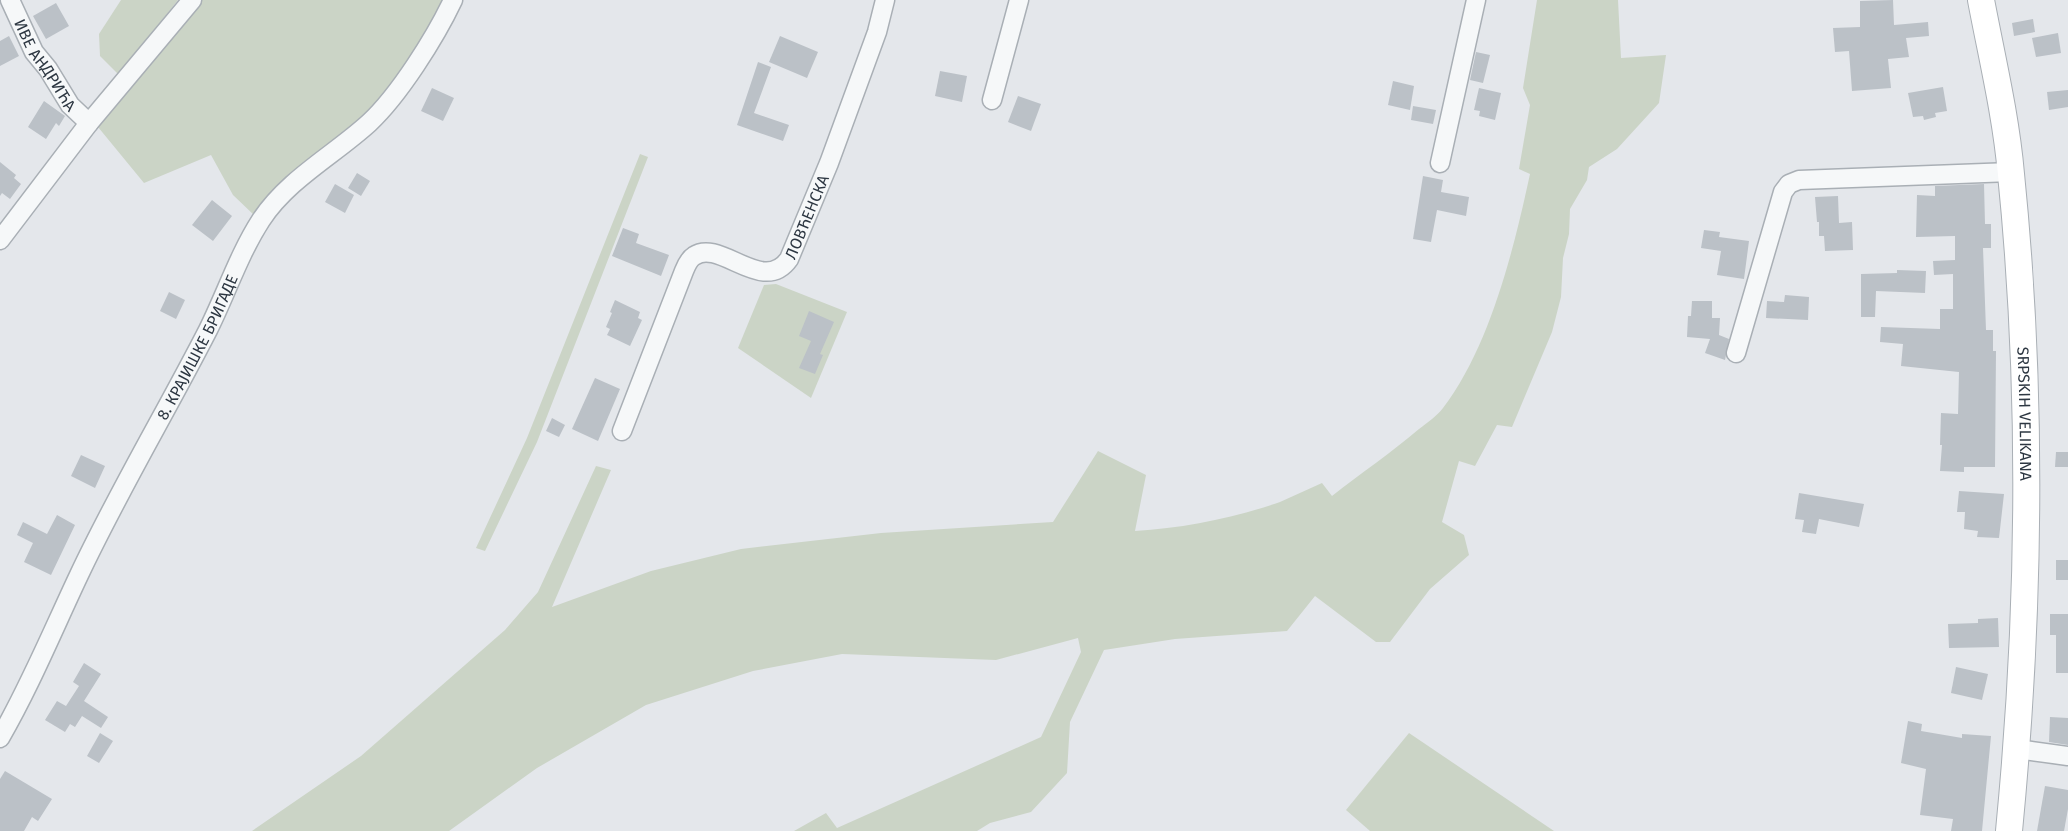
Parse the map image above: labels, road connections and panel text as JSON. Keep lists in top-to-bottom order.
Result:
{
  "streets": {
    "main road": ["SRPSKIH VELIKANA"],
    "street": ["ИВЕ АНДРИЋА", "ЛОВЋЕНСКА", "8. КРАЈИШКЕ БРИГАДЕ"]
  }
}
